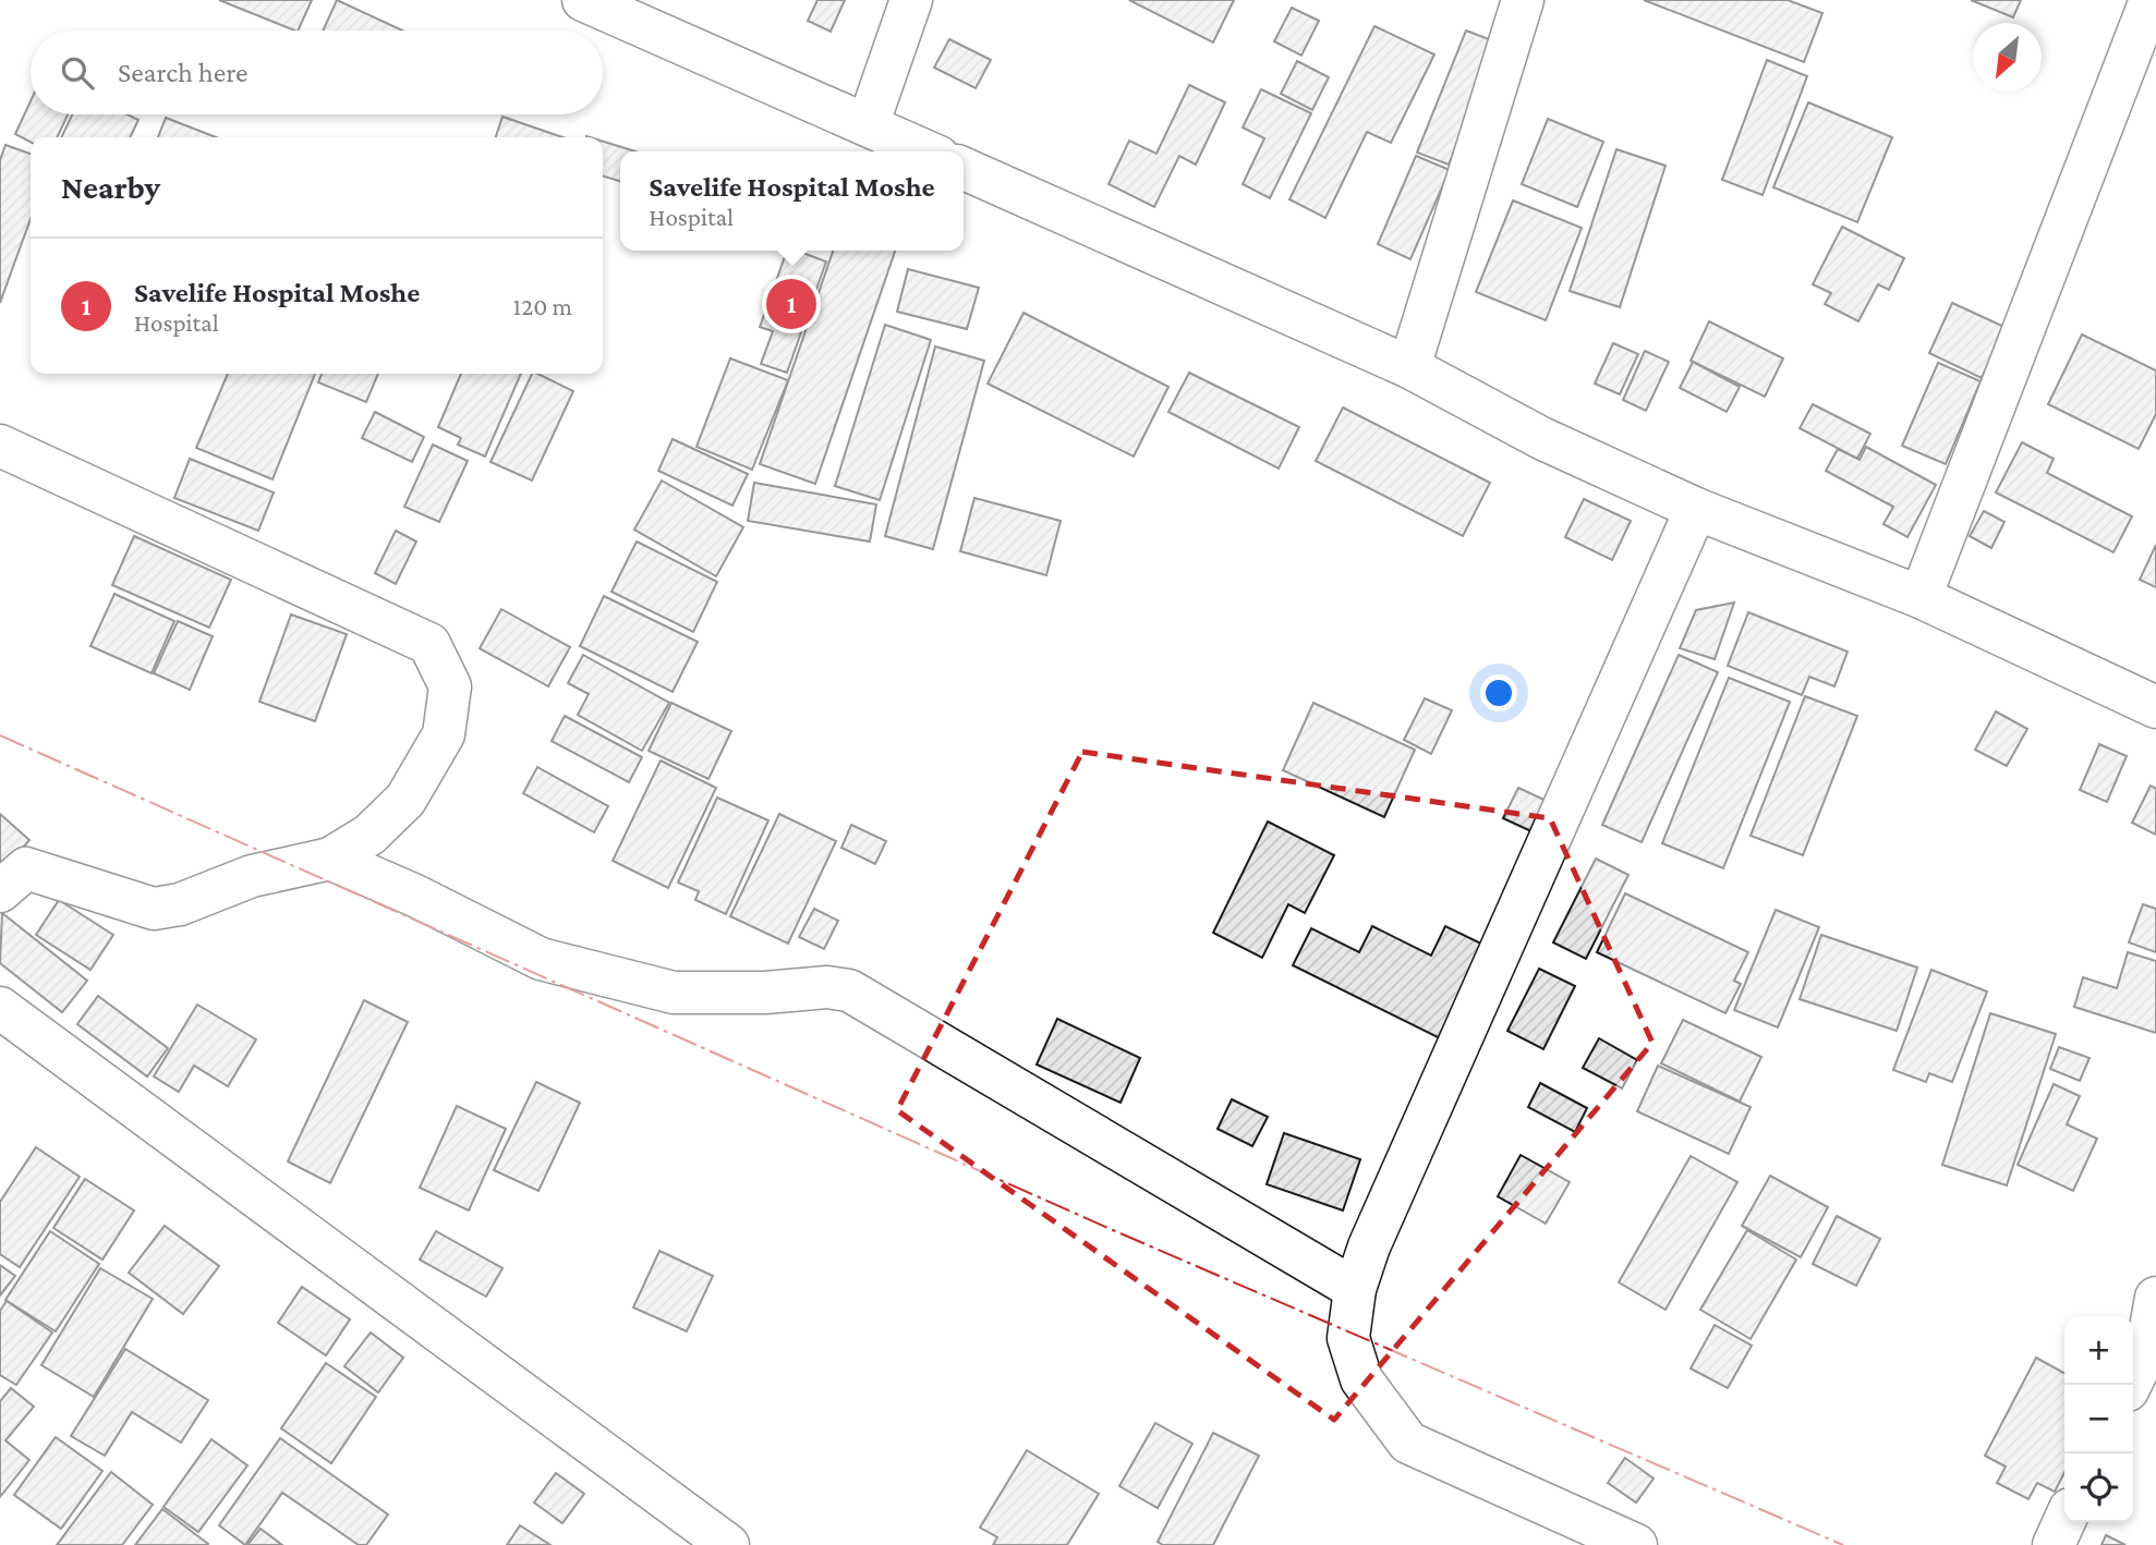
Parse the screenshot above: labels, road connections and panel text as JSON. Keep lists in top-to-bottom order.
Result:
{
  "north": "bottom left",
  "page": {
    "search": "Search here",
    "heading": "Nearby",
    "popup": ["Savelife Hospital Moshe", "Hospital"],
    "list": [
      {
        "mark": "1",
        "name": "Savelife Hospital Moshe",
        "note": "Hospital",
        "value": "120 m"
      }
    ],
    "pins": "1",
    "map_buttons": ["+", "−"]
  }
}
